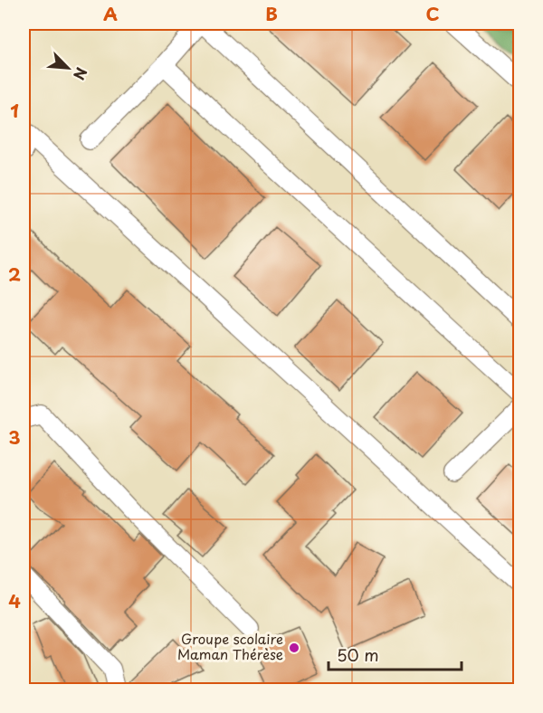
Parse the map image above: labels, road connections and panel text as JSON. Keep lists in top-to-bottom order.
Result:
{
  "places": ["Groupe scolaire Maman Thérèse"],
  "scale_bar": "50 m",
  "north": "bottom right",
  "grid": {
    "columns": ["A", "B", "C"],
    "rows": [
      "1",
      "2",
      "3",
      "4"
    ]
  }
}
